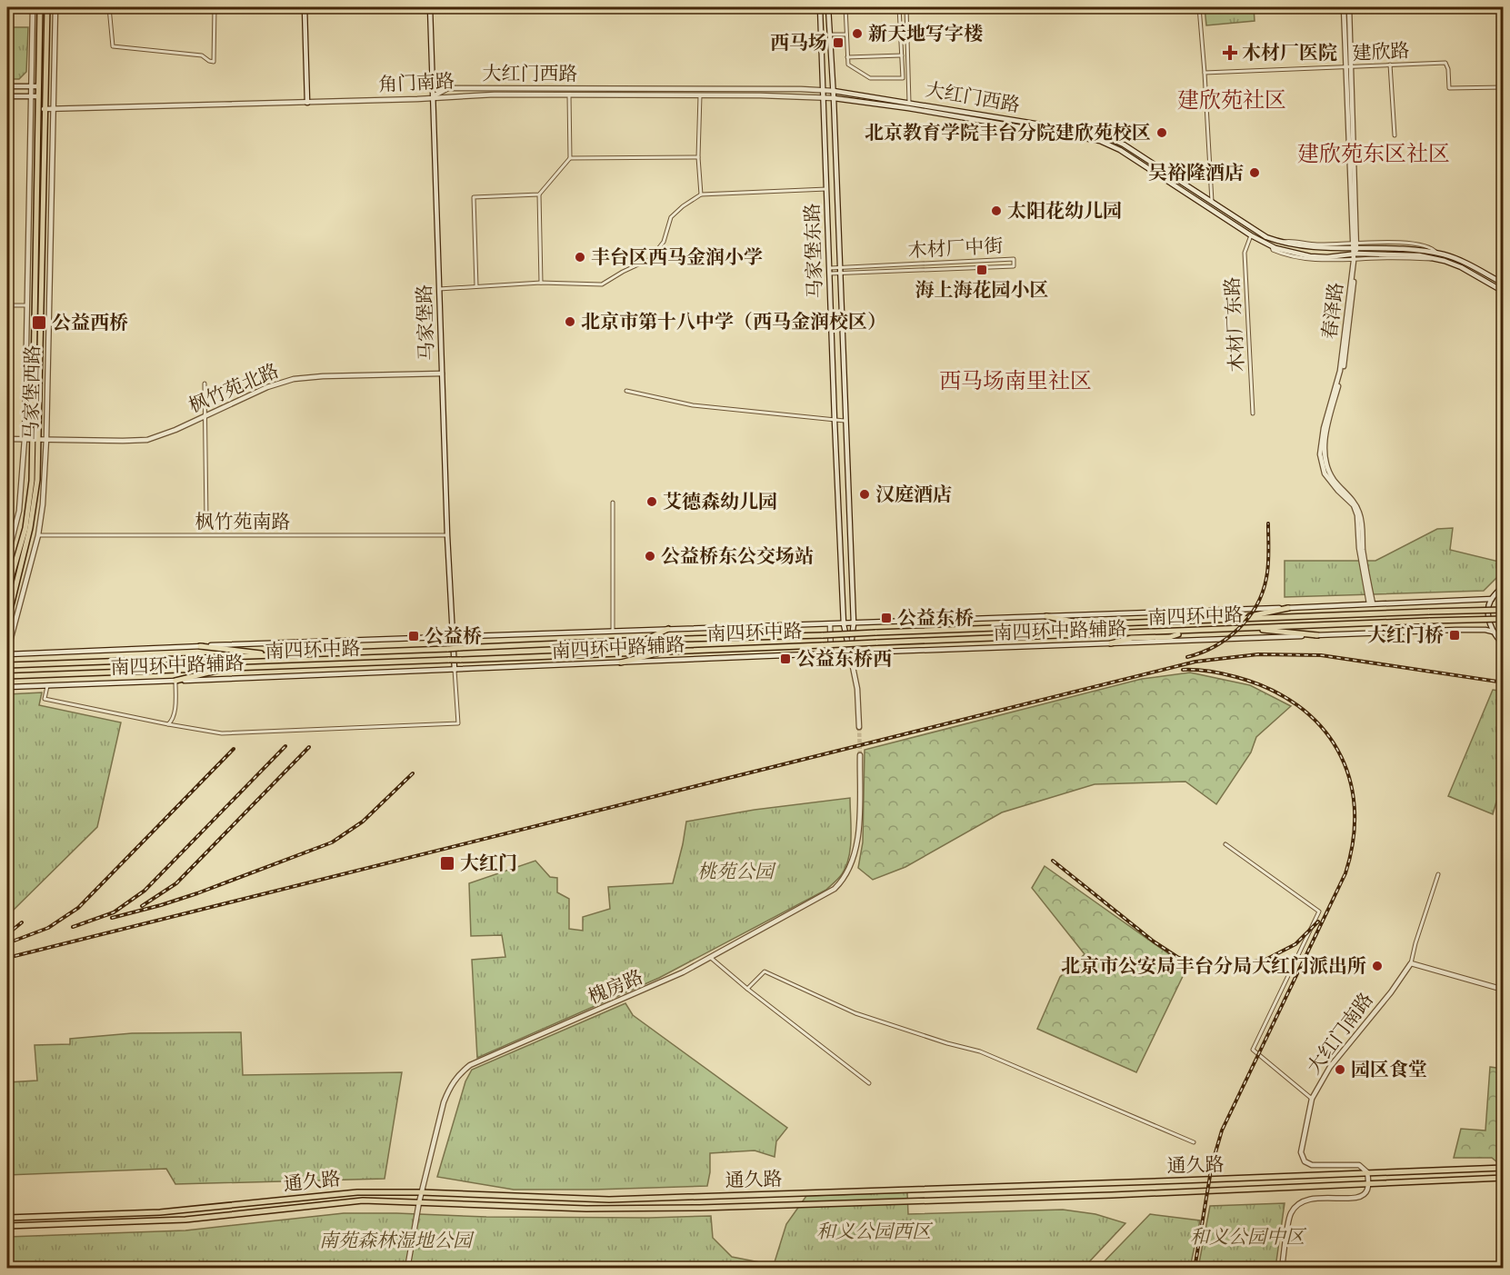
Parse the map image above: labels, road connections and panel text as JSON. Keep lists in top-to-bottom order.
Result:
{
  "streets": {
    "main road": [
      "大红门西路",
      "角门南路",
      "马家堡东路",
      "春泽路",
      "马家堡路",
      "枫竹苑北路",
      "马家堡西路",
      "南四环中路",
      "南四环中路辅路",
      "槐房路",
      "大红门南路",
      "通久路"
    ],
    "street": [
      "建欣路",
      "木材厂中街",
      "木材厂东路",
      "枫竹苑南路"
    ]
  },
  "crossings": [
    ["建欣路", "春泽路"],
    ["大红门西路", "角门南路"],
    ["大红门西路", "马家堡东路"],
    ["大红门西路", "春泽路"],
    ["大红门西路", "马家堡路"],
    ["大红门西路", "木材厂东路"],
    ["角门南路", "马家堡东路"],
    ["角门南路", "马家堡路"],
    ["角门南路", "马家堡西路"],
    ["木材厂中街", "马家堡东路"],
    ["马家堡东路", "南四环中路辅路"],
    ["春泽路", "南四环中路辅路"],
    ["马家堡路", "枫竹苑北路"],
    ["马家堡路", "枫竹苑南路"],
    ["马家堡路", "南四环中路辅路"],
    ["枫竹苑北路", "马家堡西路"],
    ["马家堡西路", "枫竹苑南路"],
    ["槐房路", "通久路"],
    ["大红门南路", "通久路"]
  ],
  "districts": ["建欣苑社区", "建欣苑东区社区", "西马场南里社区"],
  "parks": [
    "桃苑公园",
    "和义公园西区",
    "和义公园中区",
    "南苑森林湿地公园"
  ],
  "places": {
    "other": [
      "新天地写字楼",
      "北京教育学院丰台分院建欣苑校区",
      "吴裕隆酒店",
      "太阳花幼儿园",
      "丰台区西马金润小学",
      "北京市第十八中学（西马金润校区）",
      "汉庭酒店",
      "艾德森幼儿园",
      "公益桥东公交场站",
      "北京市公安局丰台分局大红门派出所",
      "园区食堂"
    ],
    "transit": [
      "西马场",
      "海上海花园小区",
      "公益西桥",
      "公益东桥",
      "大红门桥",
      "公益桥",
      "公益东桥西",
      "大红门"
    ],
    "health": ["木材厂医院"]
  }
}
